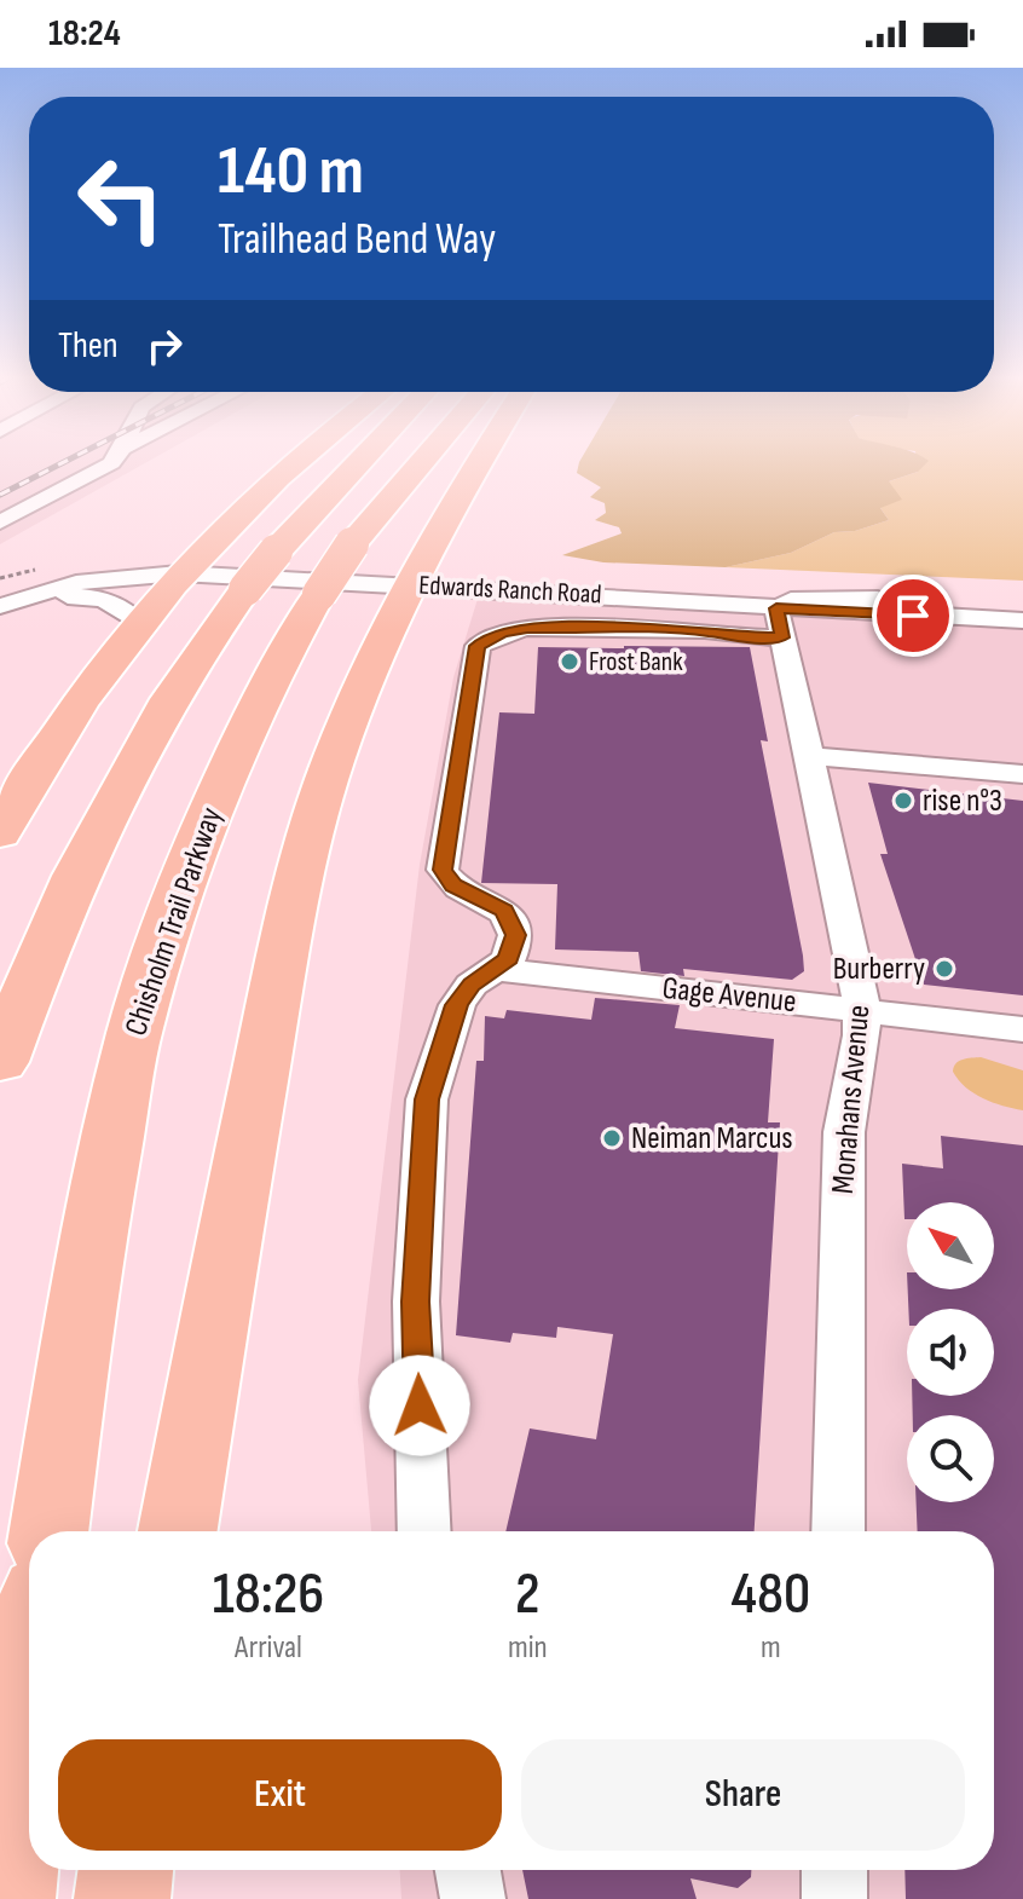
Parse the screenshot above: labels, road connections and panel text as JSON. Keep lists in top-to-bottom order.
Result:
{
  "streets": {
    "highway": ["Chisholm Trail Parkway"],
    "street": ["Edwards Ranch Road", "Gage Avenue", "Monahans Avenue"]
  },
  "crossings": [
    ["Edwards Ranch Road", "Monahans Avenue"],
    ["Gage Avenue", "Monahans Avenue"]
  ],
  "places": [
    "Frost Bank",
    "rise n°3",
    "Burberry",
    "Neiman Marcus"
  ],
  "north": "top left",
  "page": {
    "status": "18:24",
    "turn": ["140 m", "Trailhead Bend Way"],
    "then": "Then",
    "eta": [
      "18:26",
      "Arrival",
      "2",
      "min",
      "480",
      "m"
    ],
    "buttons": ["Exit", "Share"]
  }
}
